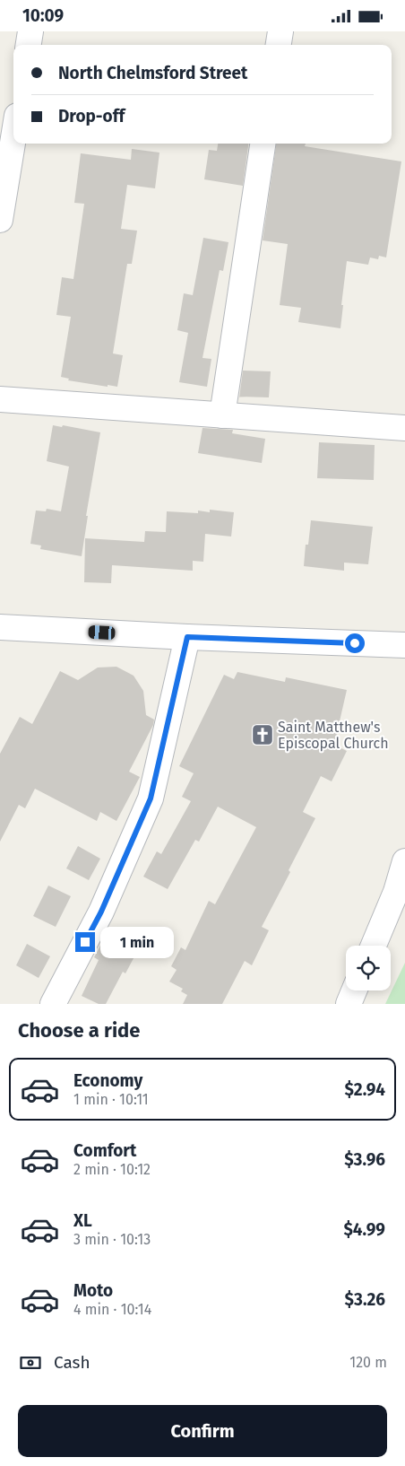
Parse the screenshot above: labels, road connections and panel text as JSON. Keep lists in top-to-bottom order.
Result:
{
  "places": {
    "church": ["Saint Matthew's Episcopal Church"]
  },
  "page": {
    "status": "10:09",
    "banner": ["North Chelmsford Street", "Drop-off"],
    "bubble": "1 min",
    "heading": "Choose a ride",
    "list": [
      {
        "name": "Economy",
        "note": "1 min · 10:11",
        "value": "$2.94"
      },
      {
        "name": "Comfort",
        "note": "2 min · 10:12",
        "value": "$3.96"
      },
      {
        "name": "XL",
        "note": "3 min · 10:13",
        "value": "$4.99"
      },
      {
        "name": "Moto",
        "note": "4 min · 10:14",
        "value": "$3.26"
      }
    ],
    "pay": ["Cash", "120 m"],
    "buttons": "Confirm"
  }
}
